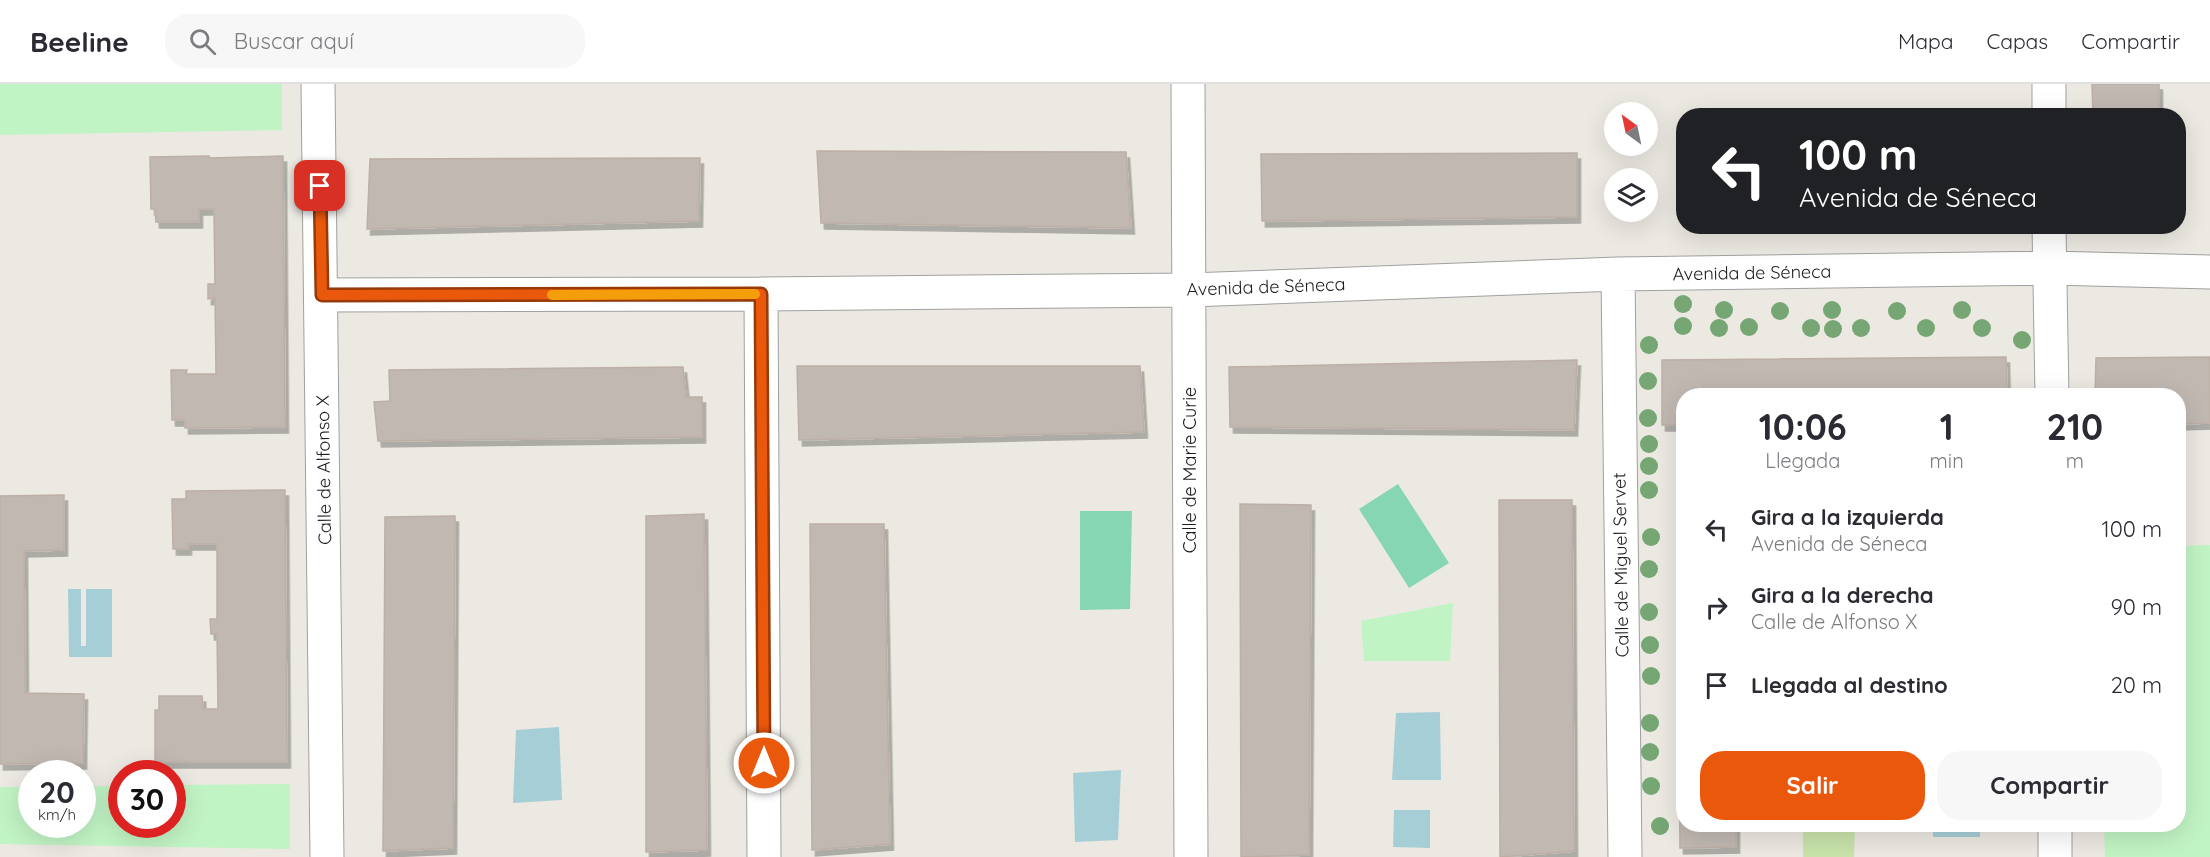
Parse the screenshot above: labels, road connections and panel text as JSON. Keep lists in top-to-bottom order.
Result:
{
  "streets": {
    "street": [
      "Avenida de Séneca",
      "Calle de Alfonso X",
      "Calle de Marie Curie",
      "Calle de Miguel Servet"
    ]
  },
  "crossings": [
    ["Avenida de Séneca", "Calle de Alfonso X"],
    ["Avenida de Séneca", "Calle de Marie Curie"],
    ["Avenida de Séneca", "Calle de Miguel Servet"]
  ],
  "north": "top left",
  "page": {
    "header": "Beeline",
    "search": "Buscar aquí",
    "nav": ["Mapa", "Capas", "Compartir"],
    "turn": ["100 m", "Avenida de Séneca"],
    "eta": [
      "10:06",
      "Llegada",
      "1",
      "min",
      "210",
      "m"
    ],
    "list": [
      {
        "name": "Gira a la izquierda",
        "note": "Avenida de Séneca",
        "value": "100 m"
      },
      {
        "name": "Gira a la derecha",
        "note": "Calle de Alfonso X",
        "value": "90 m"
      },
      {
        "name": "Llegada al destino",
        "value": "20 m"
      }
    ],
    "buttons": ["Salir", "Compartir"],
    "speed": "20 km/h",
    "limit": "30"
  }
}
